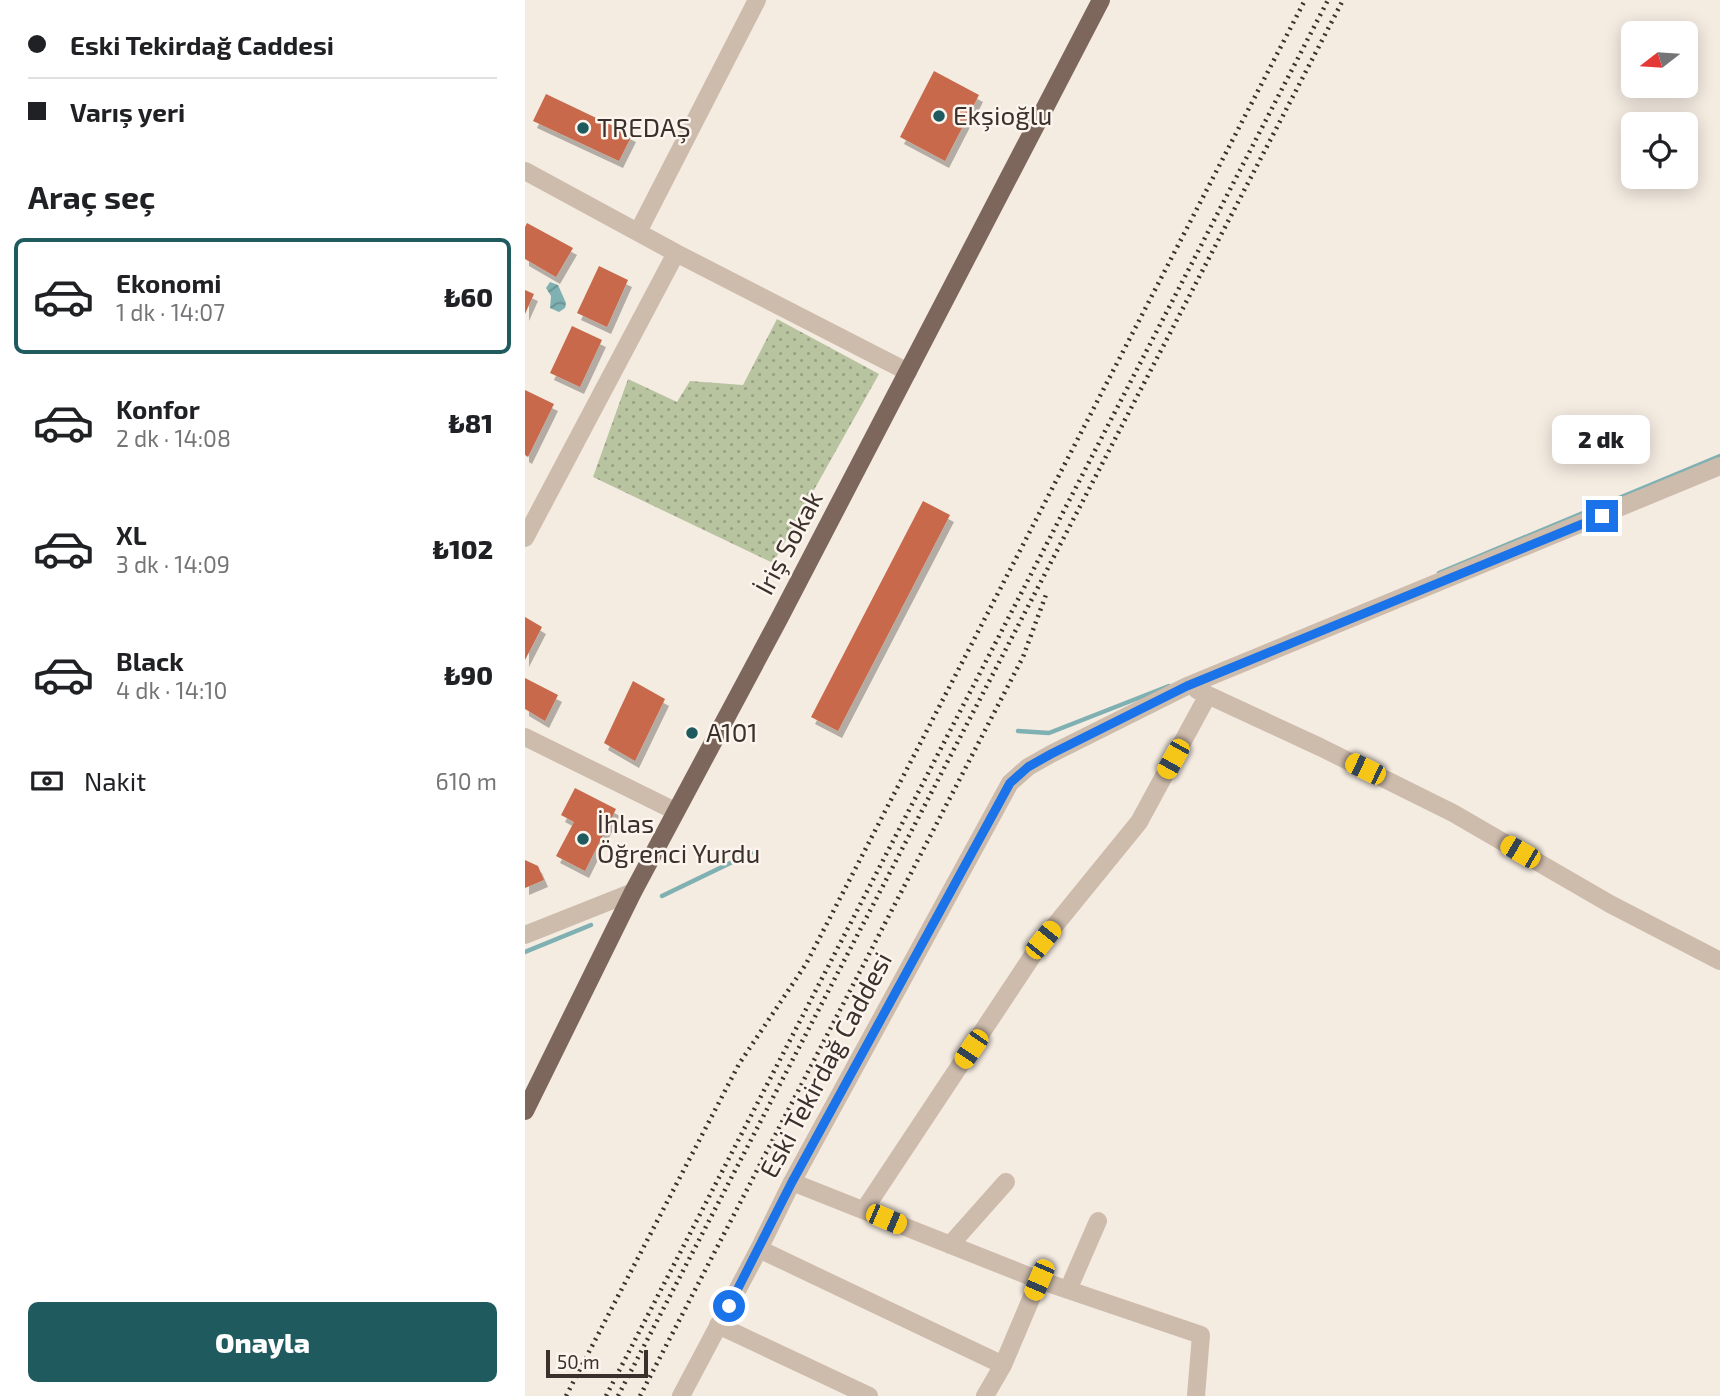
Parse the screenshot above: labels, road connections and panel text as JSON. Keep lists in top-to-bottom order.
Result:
{
  "streets": {
    "main road": ["İriş Sokak"],
    "street": ["Eski Tekirdağ Caddesi"]
  },
  "places": [
    "Ekşioğlu",
    "TREDAŞ",
    "A101",
    "İhlas Öğrenci Yurdu"
  ],
  "scale_bar": "50 m",
  "north": "left",
  "page": {
    "banner": ["Eski Tekirdağ Caddesi", "Varış yeri"],
    "heading": "Araç seç",
    "list": [
      {
        "name": "Ekonomi",
        "note": "1 dk · 14:07",
        "value": "₺60"
      },
      {
        "name": "Konfor",
        "note": "2 dk · 14:08",
        "value": "₺81"
      },
      {
        "name": "XL",
        "note": "3 dk · 14:09",
        "value": "₺102"
      },
      {
        "name": "Black",
        "note": "4 dk · 14:10",
        "value": "₺90"
      }
    ],
    "bubble": "2 dk",
    "pay": ["Nakit", "610 m"],
    "buttons": "Onayla",
    "scale": "50 m"
  }
}
